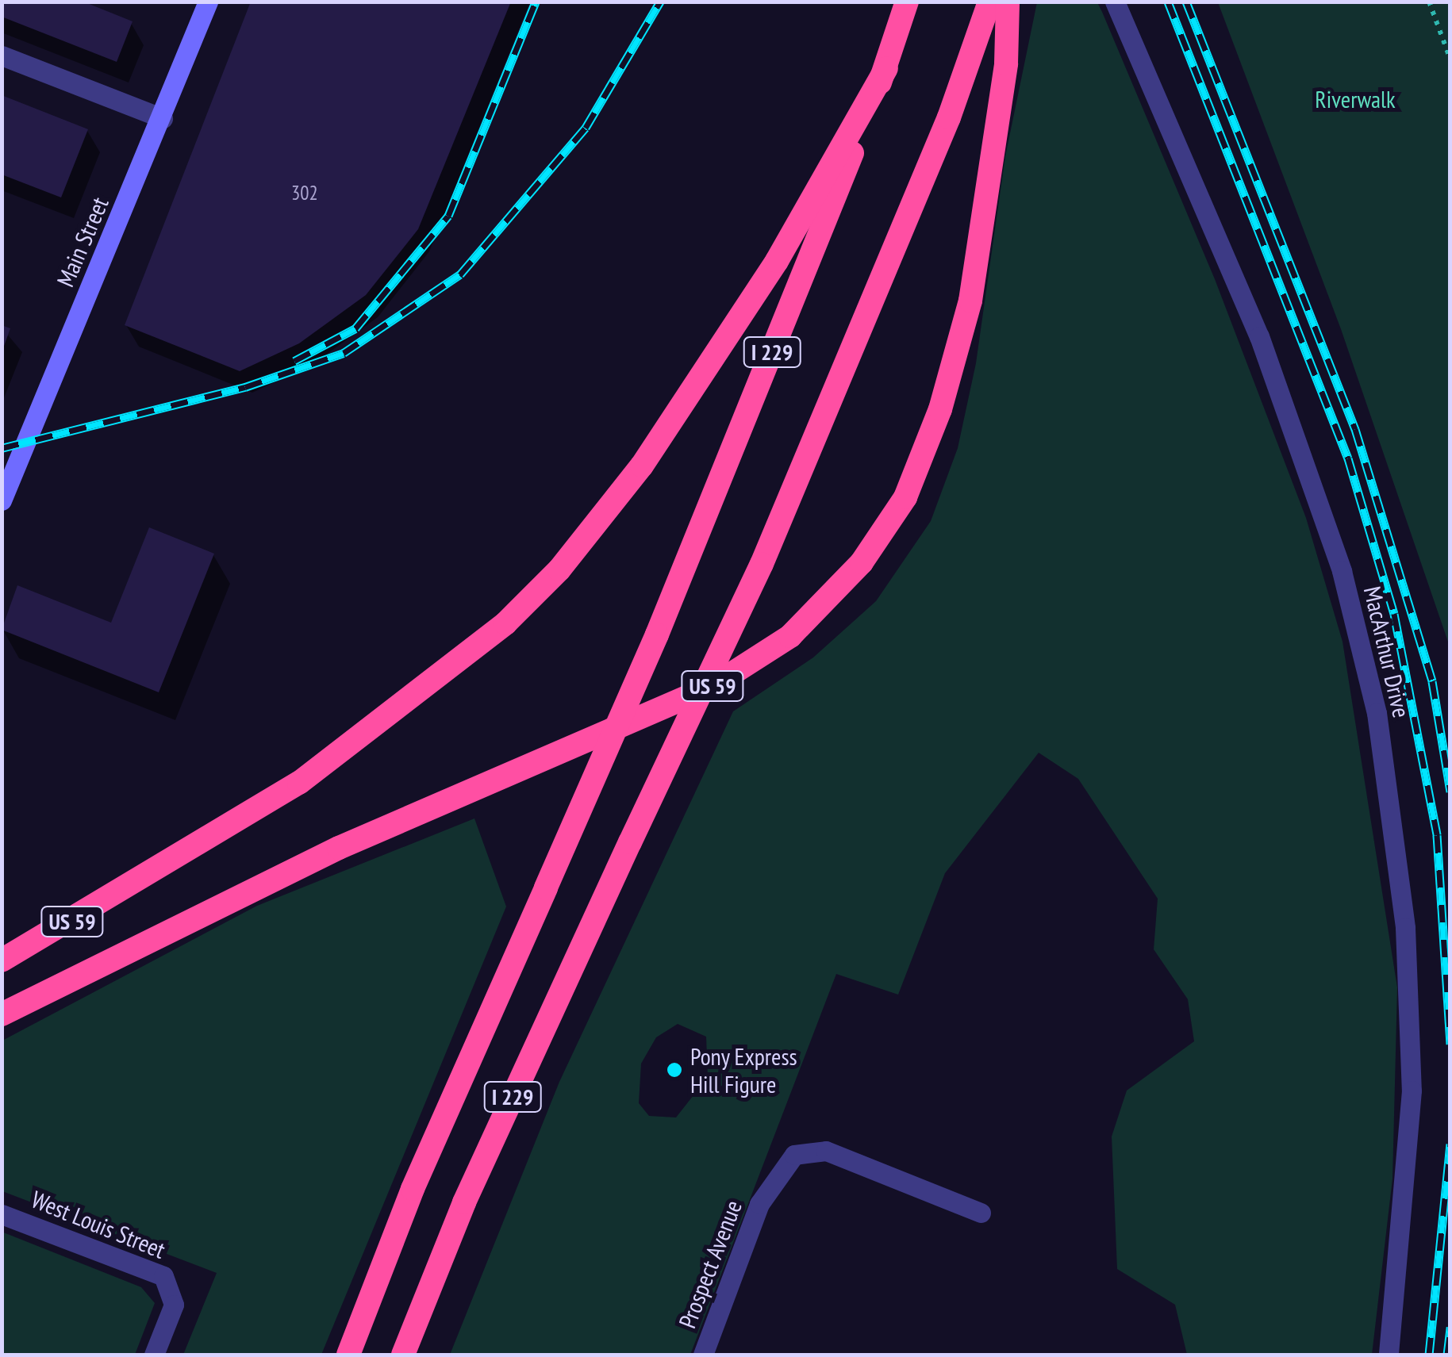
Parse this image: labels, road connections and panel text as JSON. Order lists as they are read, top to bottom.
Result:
{
  "streets": {
    "highway": ["I 229", "US 59"],
    "main road": ["Main Street"],
    "street": ["MacArthur Drive", "West Louis Street", "Prospect Avenue"]
  },
  "crossings": [
    ["I 229", "US 59"]
  ],
  "parks": ["Riverwalk"],
  "places": ["Pony Express Hill Figure"],
  "house_numbers": ["302"]
}
